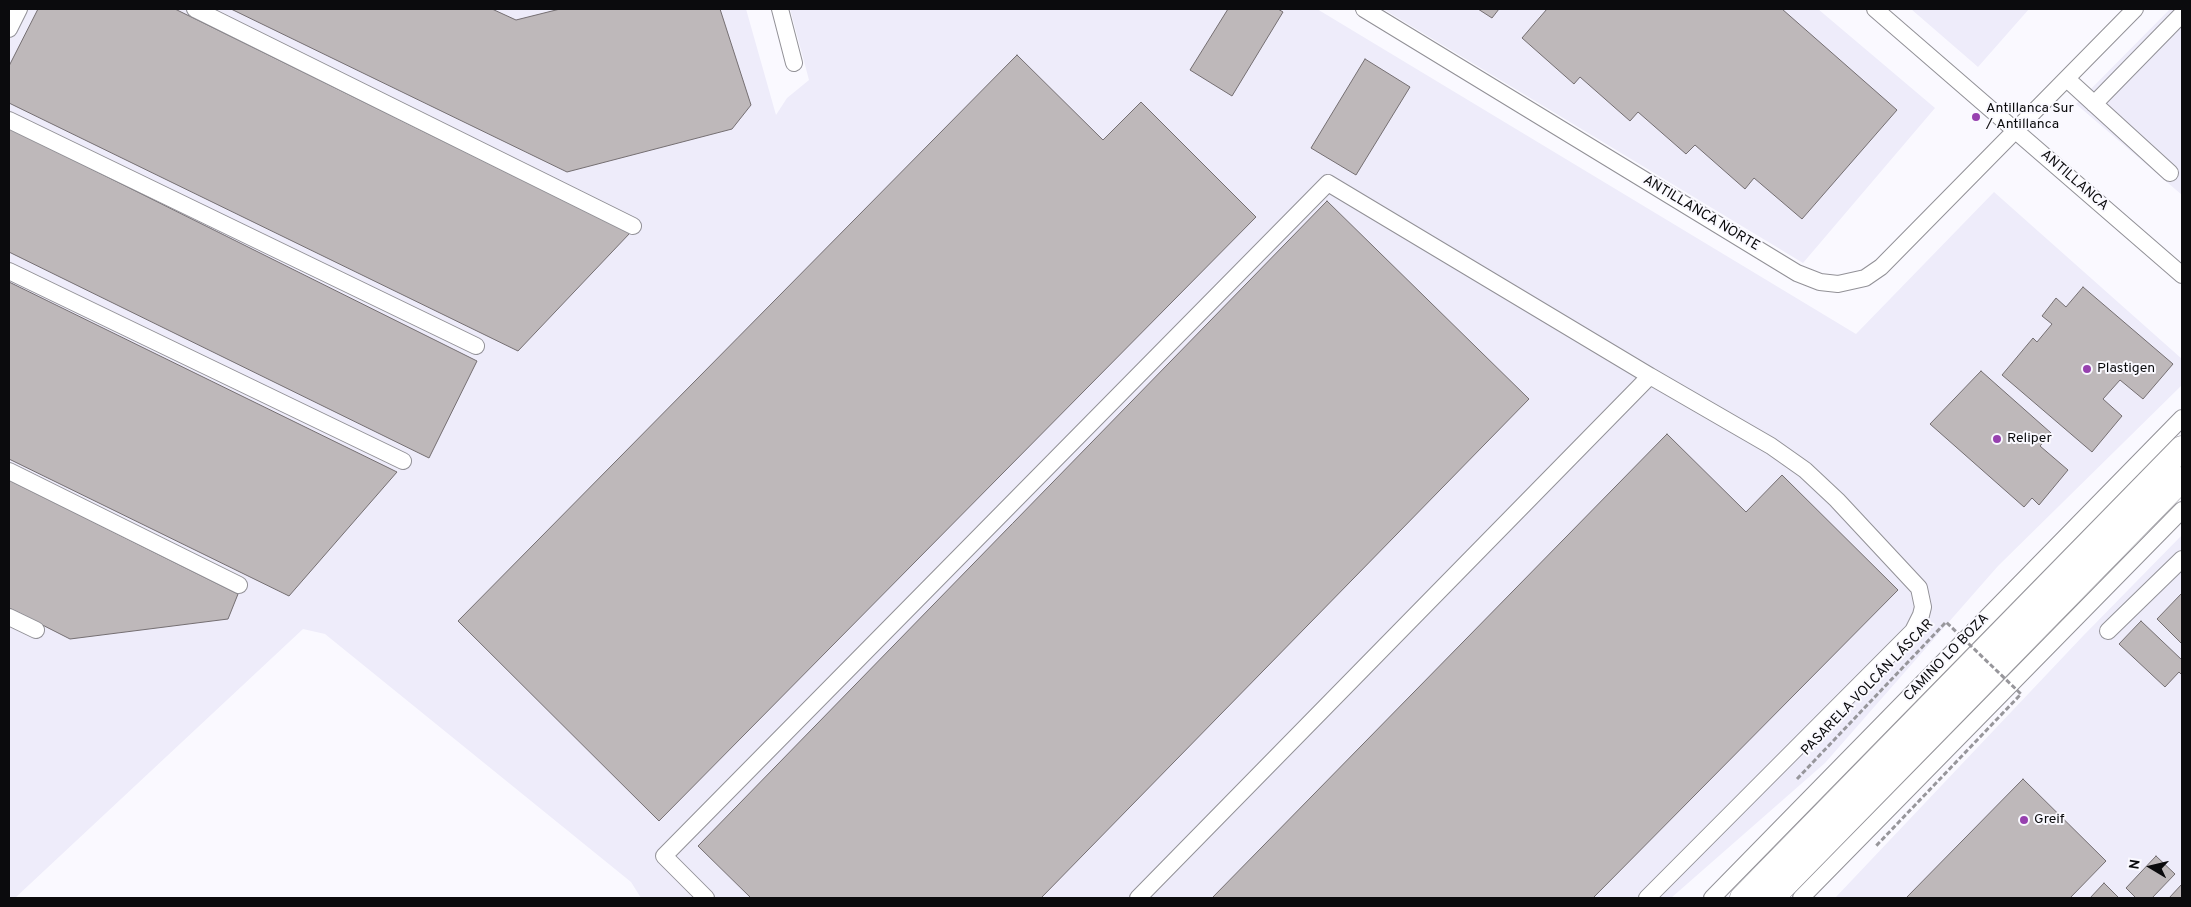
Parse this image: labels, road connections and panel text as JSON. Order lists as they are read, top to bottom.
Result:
{
  "streets": {
    "street": ["ANTILLANCA", "ANTILLANCA NORTE", "CAMINO LO BOZA"],
    "path": ["PASARELA VOLCÁN LÁSCAR"]
  },
  "crossings": [
    ["ANTILLANCA", "ANTILLANCA NORTE"]
  ],
  "places": [
    "Antillanca Sur / Antillanca",
    "Plastigen",
    "Reliper",
    "Greif"
  ],
  "north": "left"
}
